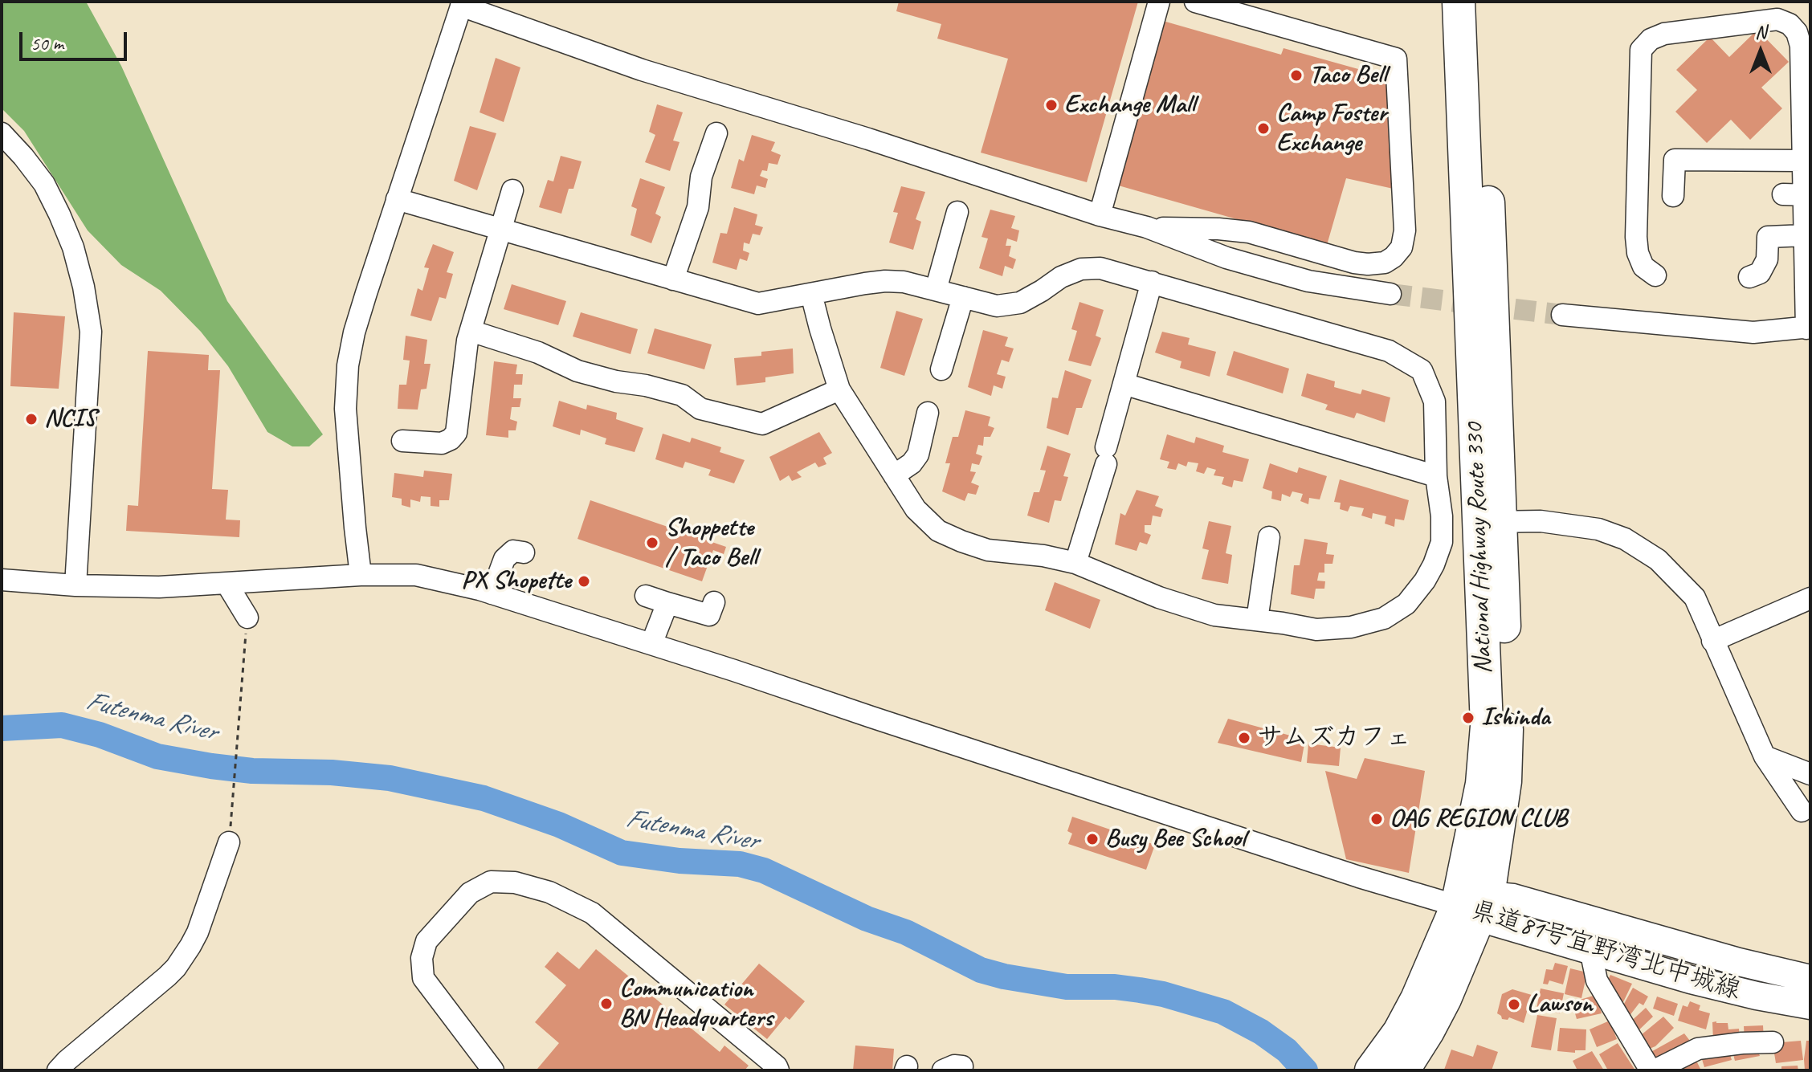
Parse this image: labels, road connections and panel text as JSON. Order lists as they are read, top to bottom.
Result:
{
  "streets": {
    "highway": ["National Highway Route 330"],
    "main road": ["県道81号宜野湾北中城線"]
  },
  "crossings": [
    ["National Highway Route 330", "県道81号宜野湾北中城線"]
  ],
  "water": ["Futenma River"],
  "places": [
    "Taco Bell",
    "Exchange Mall",
    "Camp Foster Exchange",
    "NCIS",
    "Shoppette / Taco Bell",
    "PX Shopette",
    "Ishinda",
    "サムズカフェ",
    "OAG REGION CLUB",
    "Busy Bee School",
    "Communication BN Headquarters",
    "Lawson"
  ],
  "scale_bar": "50 m",
  "north": "top"
}
